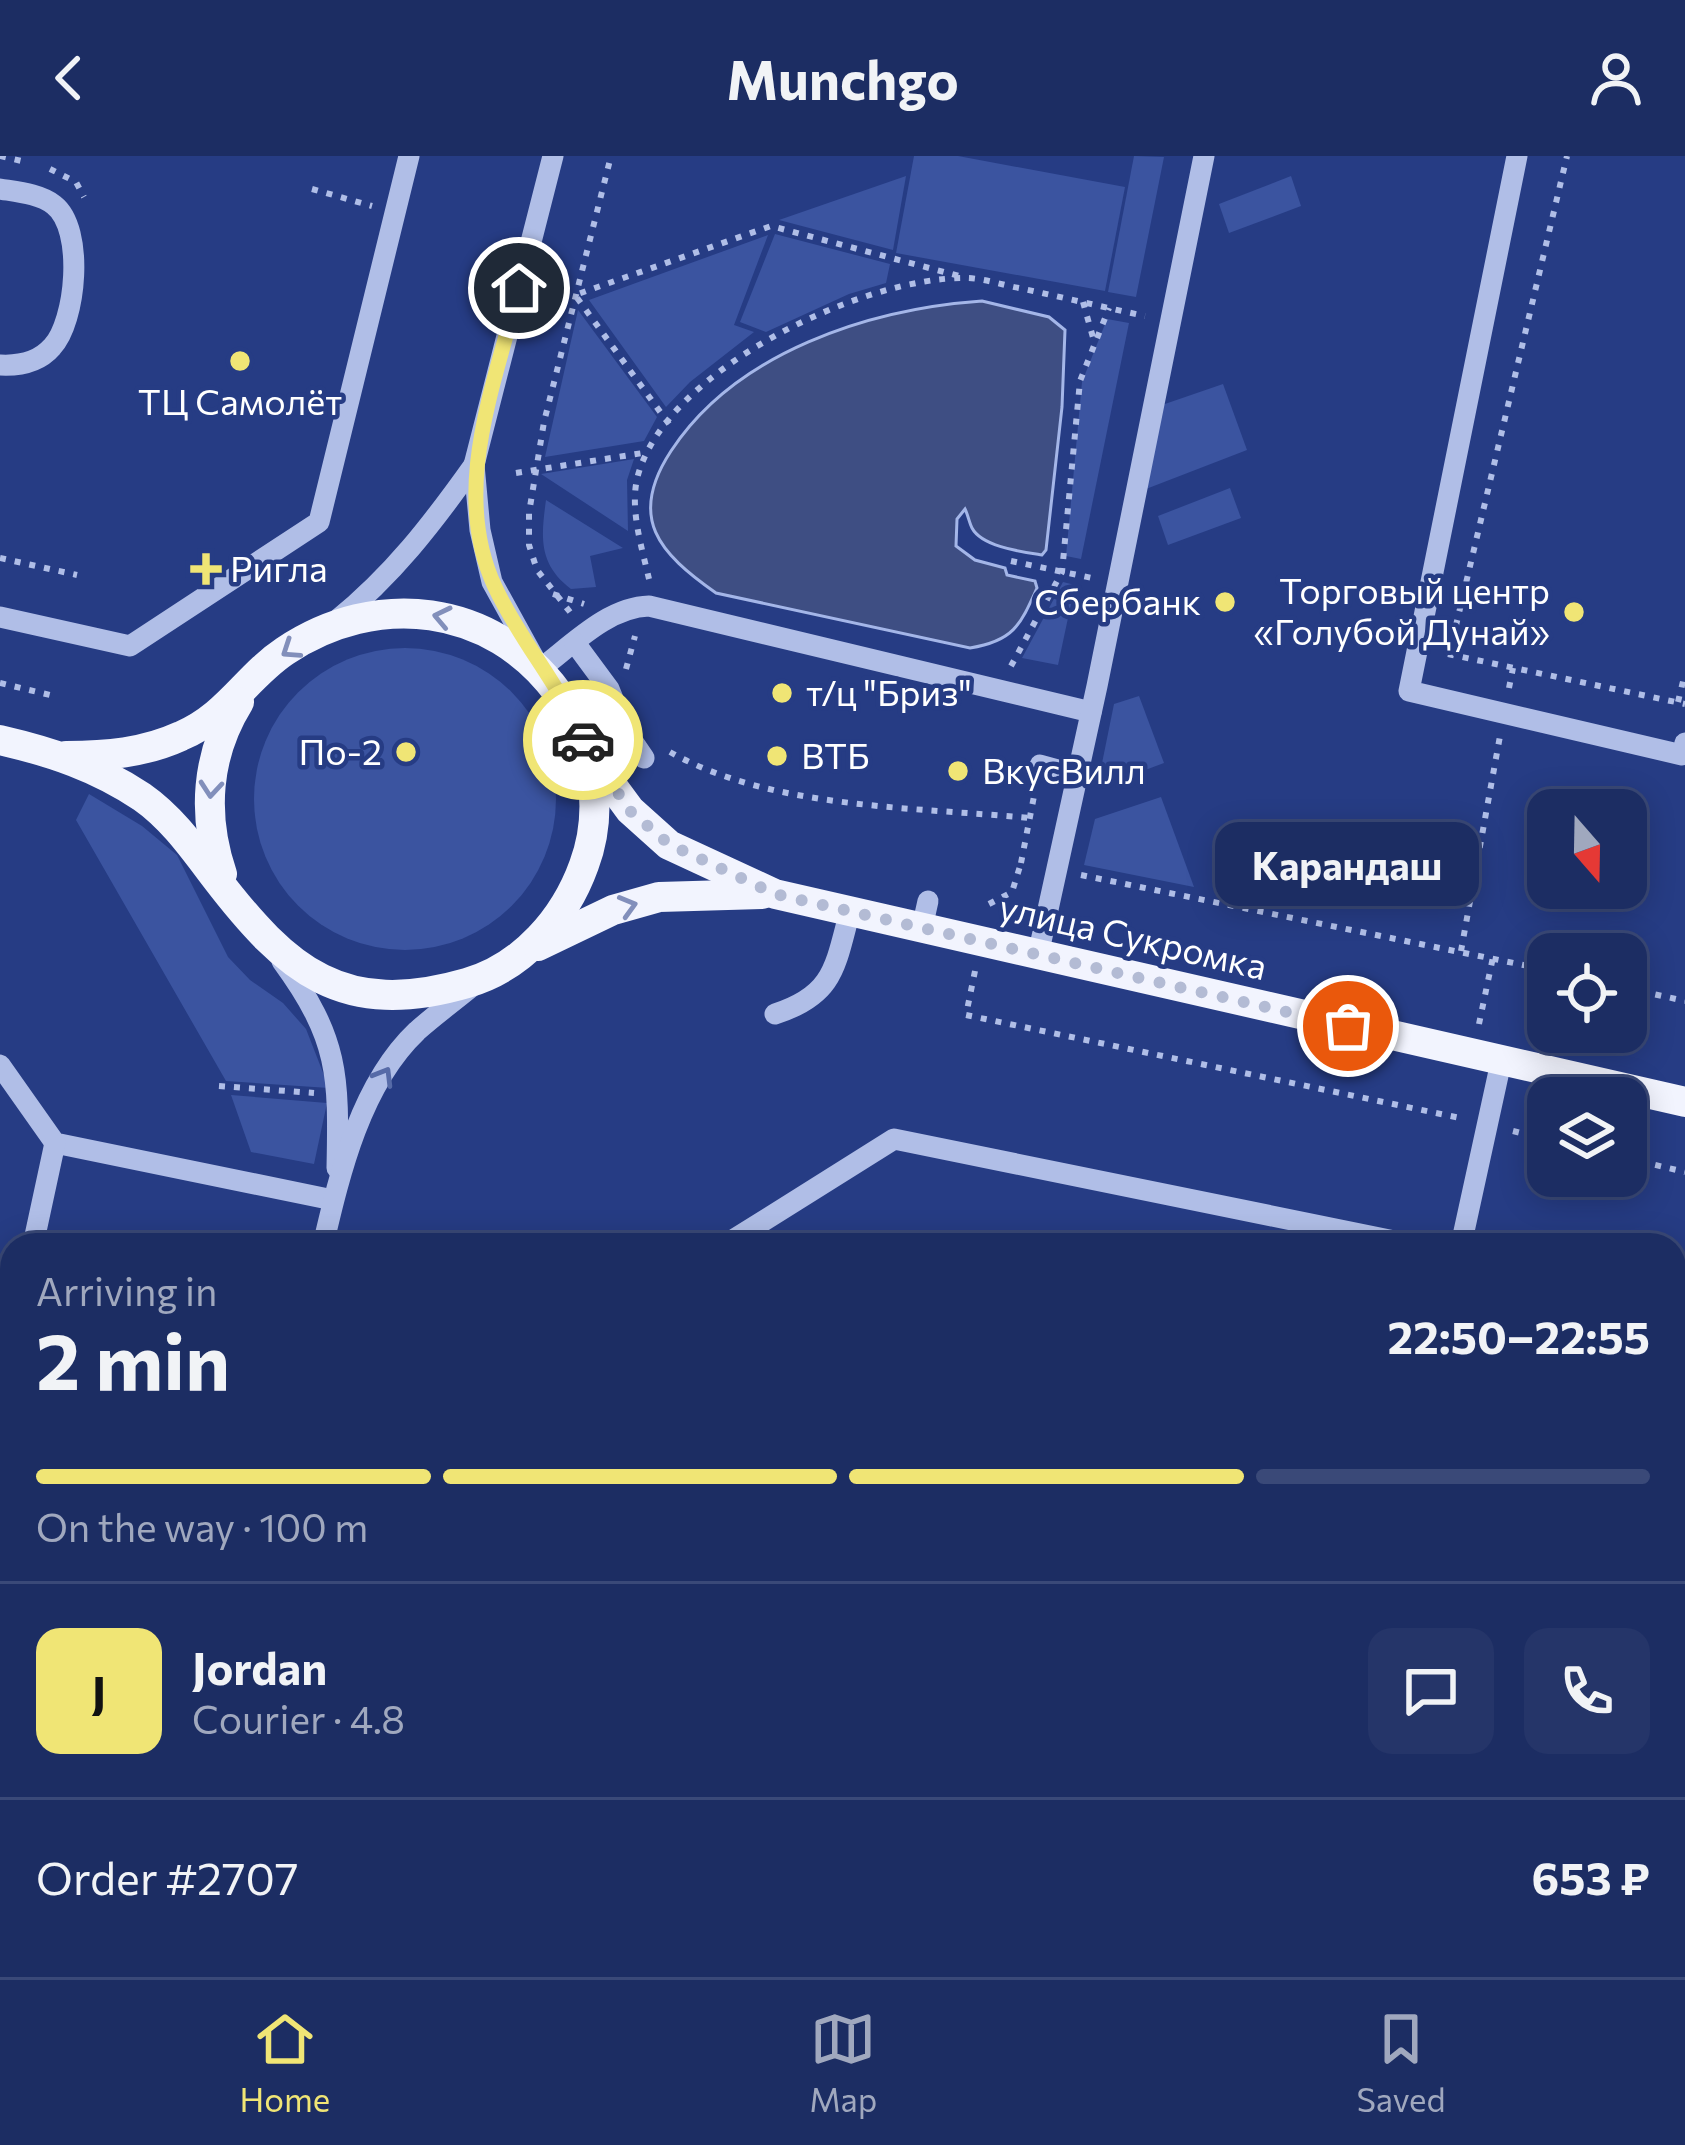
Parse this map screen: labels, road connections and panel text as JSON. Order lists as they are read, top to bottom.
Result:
{
  "streets": {
    "main road": ["улица Сукромка"]
  },
  "places": {
    "other": [
      "ТЦ Самолёт",
      "Сбербанк",
      "Торговый центр «Голубой Дунай»",
      "т/ц \"Бриз\"",
      "По-2",
      "ВТБ",
      "ВкусВилл",
      "Карандаш"
    ],
    "health": ["Ригла"]
  },
  "north": "bottom",
  "page": {
    "header": "Munchgo",
    "bubble": "Карандаш",
    "heading": ["2 min", "Arriving in", "22:50–22:55"],
    "panel": [
      "Jordan",
      "Courier · 4.8",
      "Order #2707",
      "653 ₽"
    ],
    "bar": "On the way · 100 m",
    "round": "J",
    "tabs": ["Home", "Map", "Saved"]
  }
}
